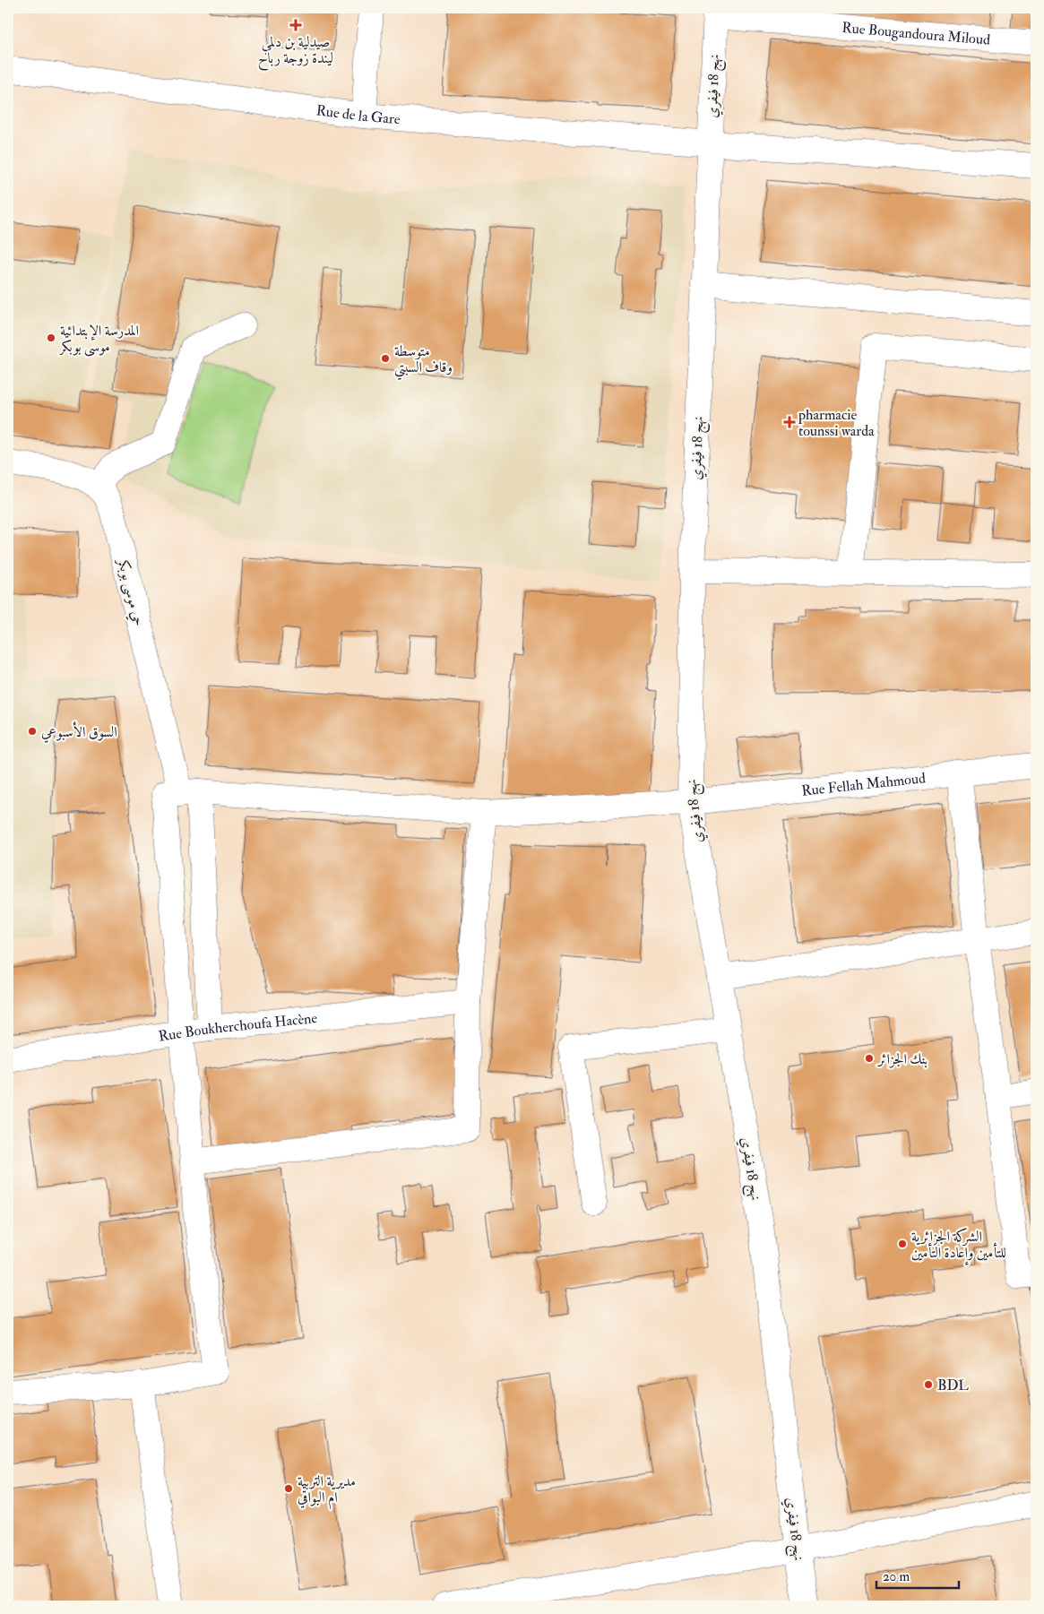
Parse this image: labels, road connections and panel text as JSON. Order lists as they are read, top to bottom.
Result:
{
  "streets": {
    "street": [
      "Rue Bougandoura Miloud",
      "نهج 18 فيفري",
      "Rue de la Gare",
      "حي موسى بوبكر",
      "Rue Fellah Mahmoud",
      "Rue Boukherchoufa Hacène"
    ]
  },
  "crossings": [
    ["Rue Bougandoura Miloud", "نهج 18 فيفري"],
    ["نهج 18 فيفري", "Rue de la Gare"],
    ["نهج 18 فيفري", "Rue Fellah Mahmoud"],
    ["حي موسى بوبكر", "Rue Fellah Mahmoud"]
  ],
  "places": {
    "health": ["صيدلية بن دلمي ليندة زوجة رباح", "pharmacie tounssi warda"],
    "other": [
      "المدرسة الإبتدائية موسى بوبكر",
      "متوسطة وقاف السبتي",
      "السوق الأسبوعي",
      "بنك الجزائر",
      "الشركة الجزائرية للتأمين وإعادة التأمين",
      "BDL",
      "مديرية التربية ام البواقي"
    ]
  },
  "scale_bar": "20 m"
}
